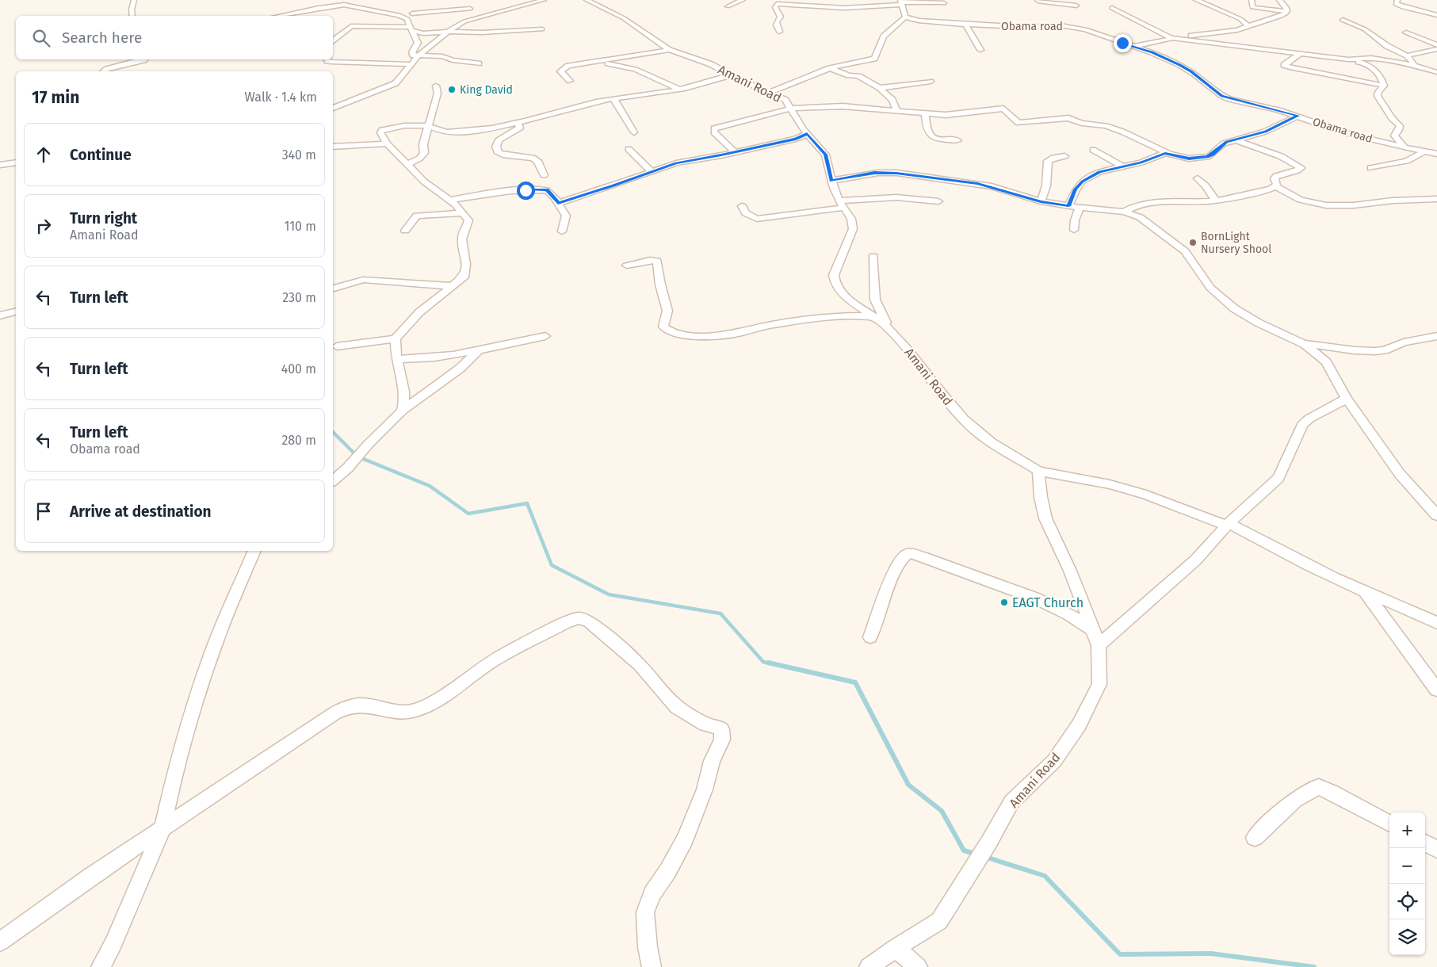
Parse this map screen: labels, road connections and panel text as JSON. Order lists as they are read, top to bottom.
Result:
{
  "streets": {
    "street": ["Obama road", "Amani Road"]
  },
  "places": ["King David", "BornLight Nursery Shool", "EAGT Church"],
  "page": {
    "search": "Search here",
    "heading": ["17 min", "Walk · 1.4 km"],
    "list": [
      ["Continue", "340 m"],
      ["Turn right", "Amani Road", "110 m"],
      ["Turn left", "230 m"],
      ["Turn left", "400 m"],
      ["Turn left", "Obama road", "280 m"],
      "Arrive at destination"
    ],
    "map_buttons": ["+", "−"]
  }
}
